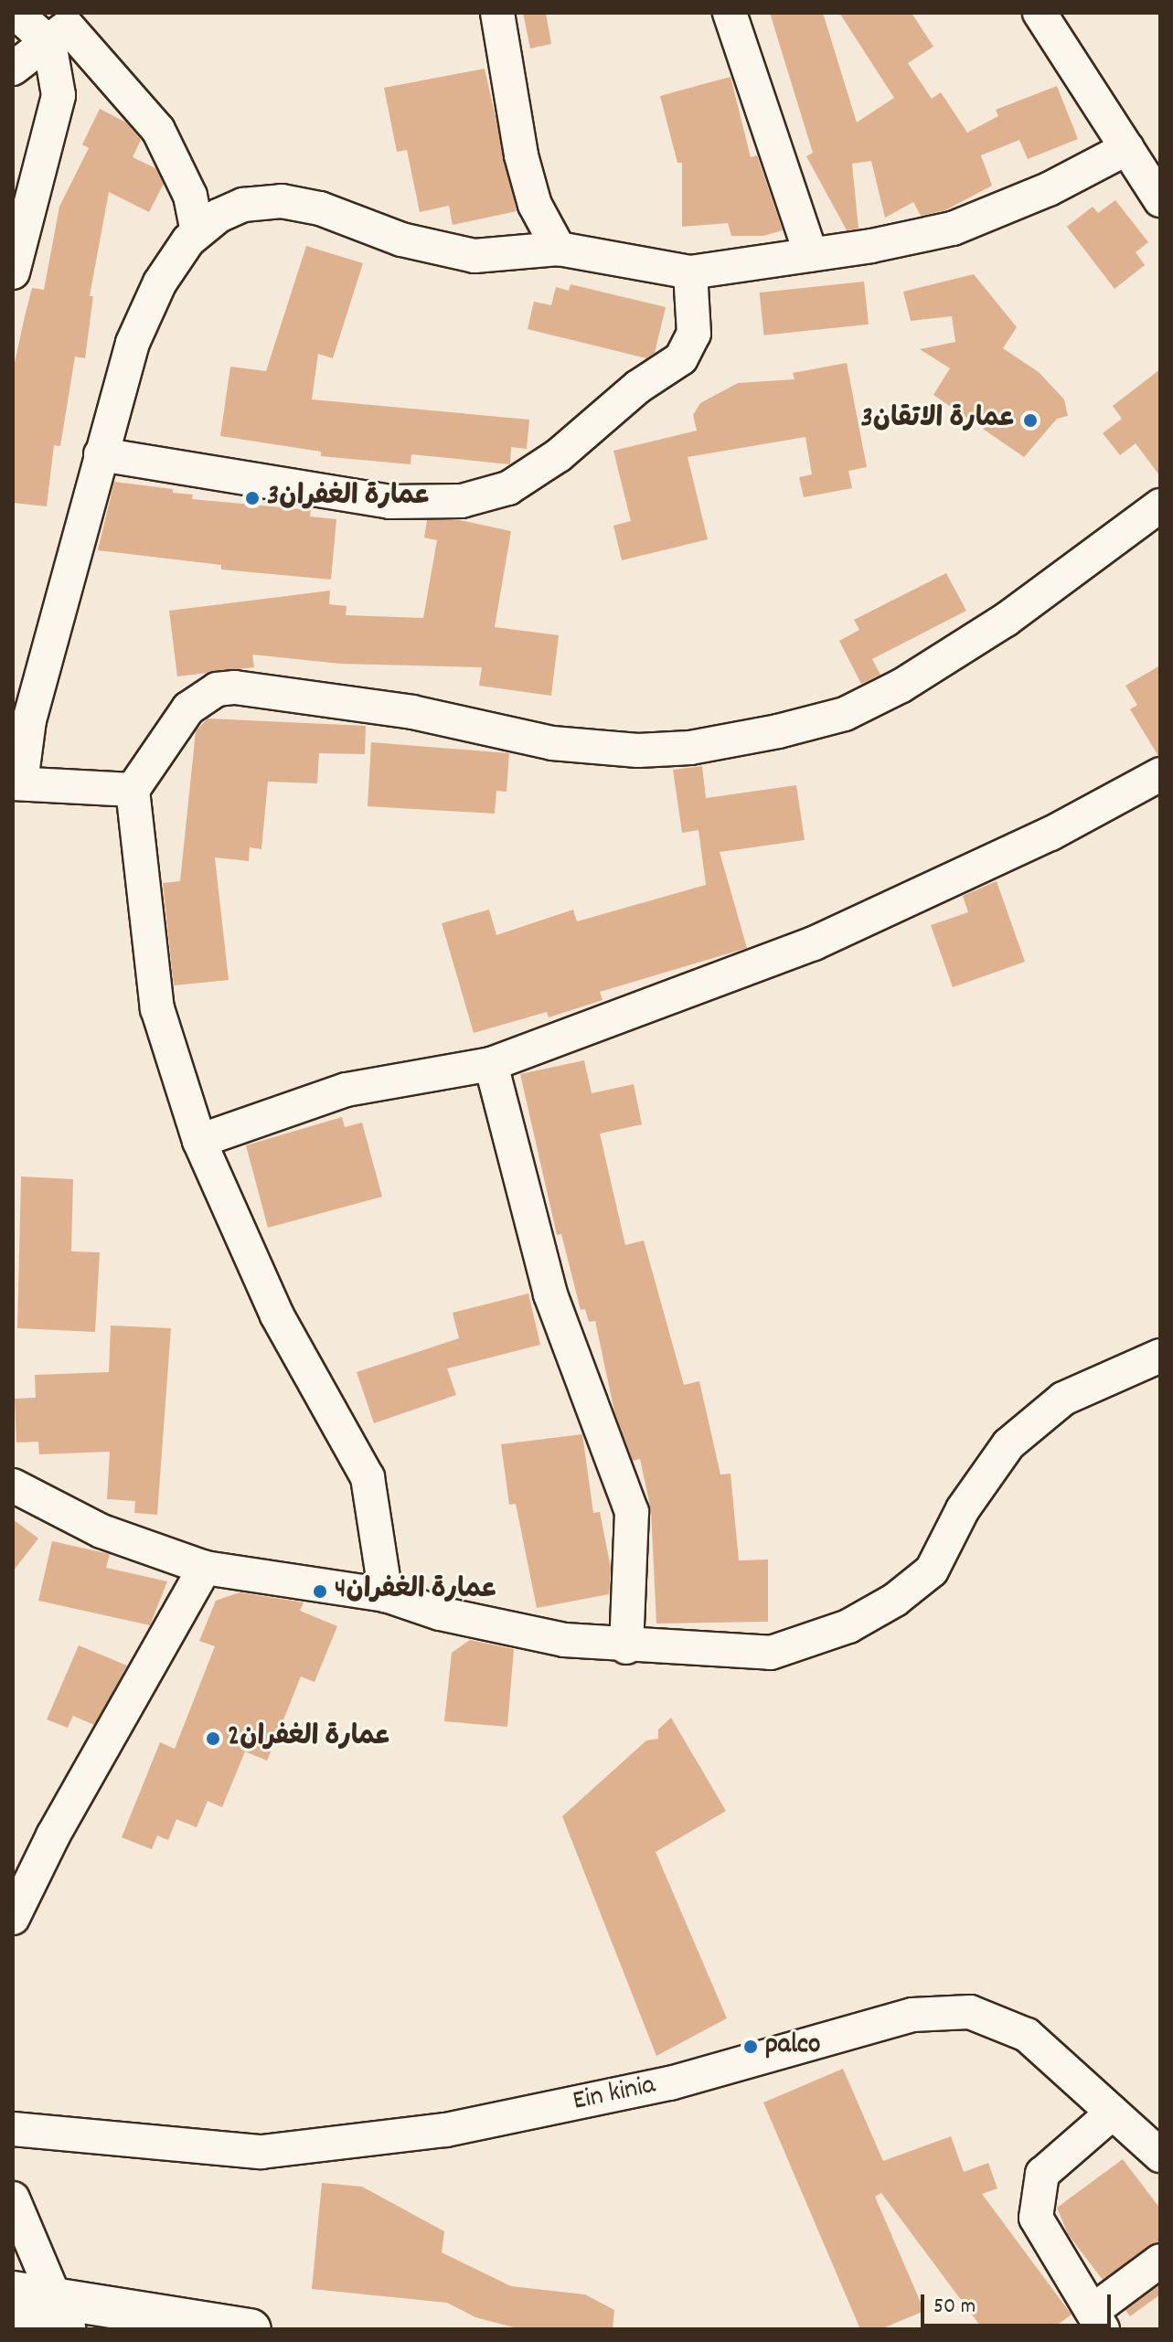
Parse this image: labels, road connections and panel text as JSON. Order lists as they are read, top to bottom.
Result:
{
  "streets": {
    "street": ["Ein kinia"]
  },
  "places": [
    "عمارة الاتقان3",
    "عمارة الغفران3",
    "عمارة الغفران4",
    "عمارة الغفران2",
    "palco"
  ],
  "scale_bar": "50 m"
}
